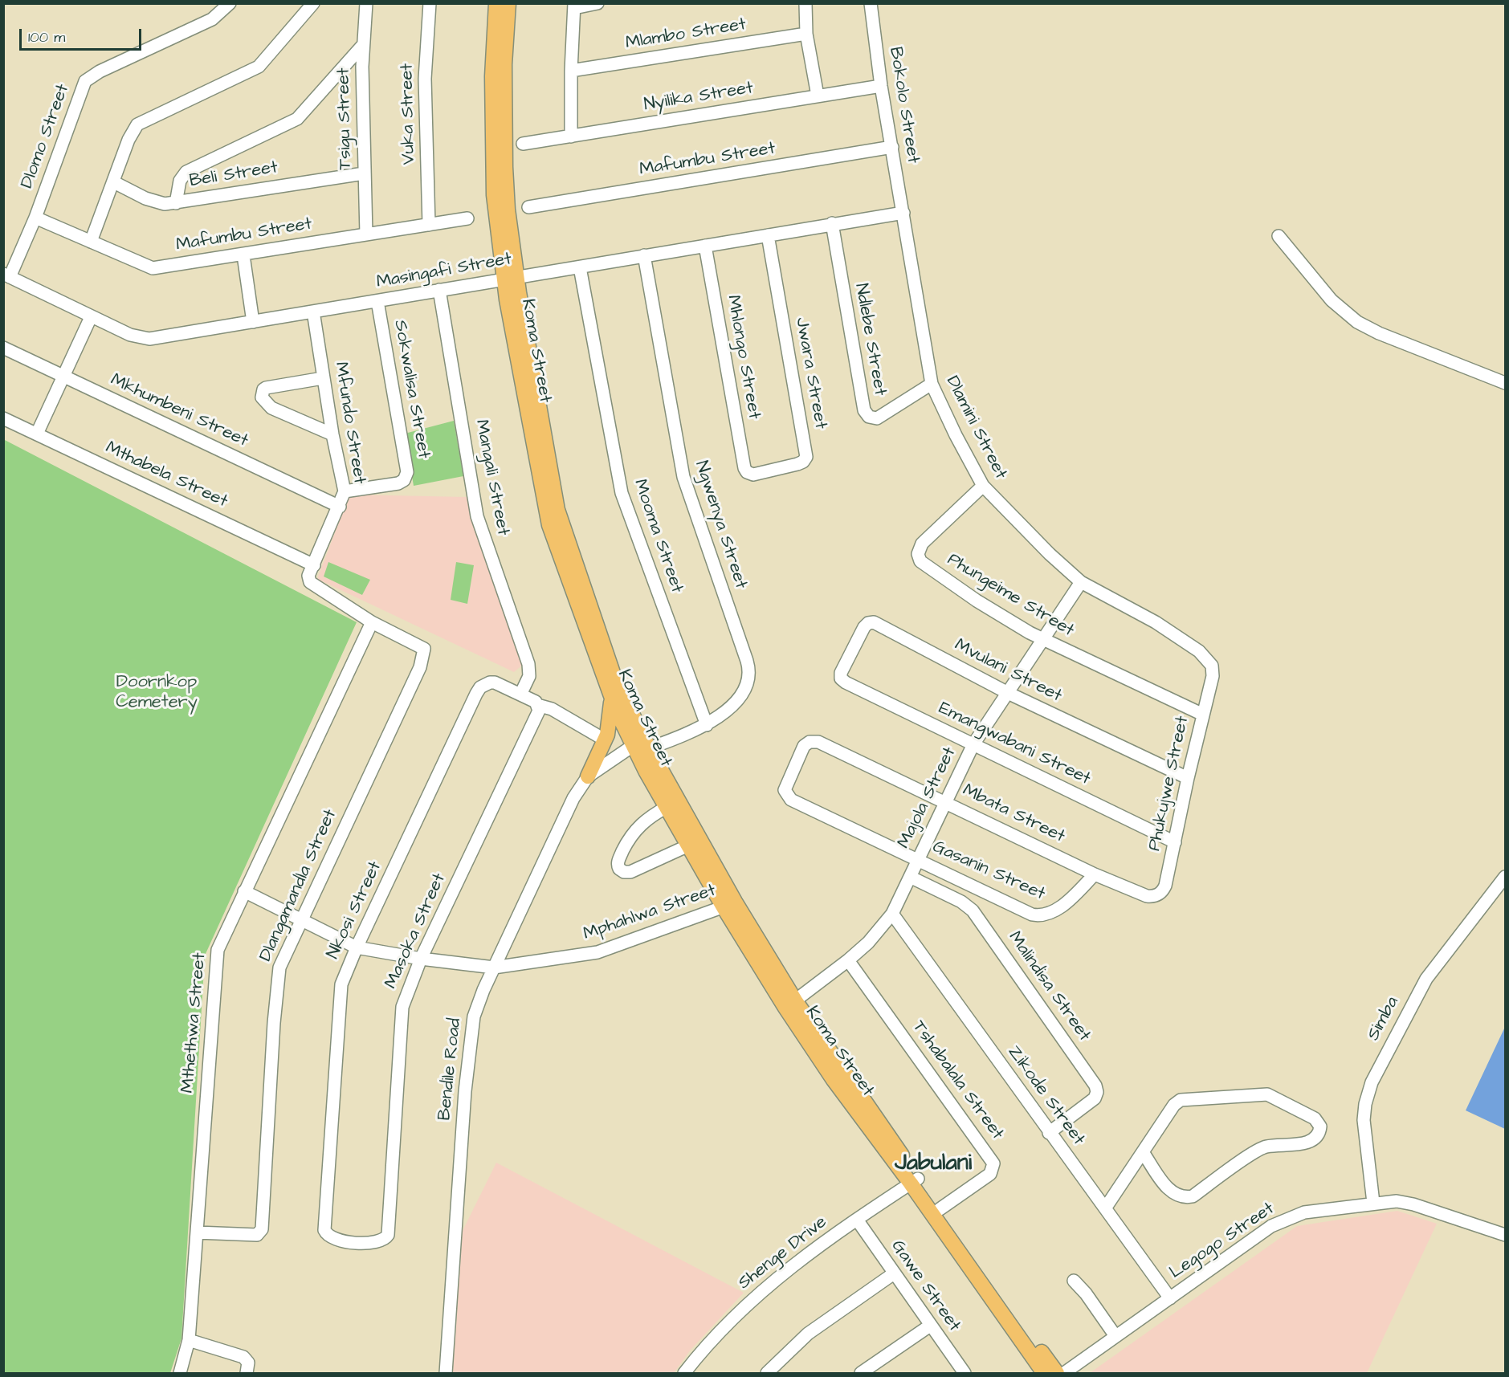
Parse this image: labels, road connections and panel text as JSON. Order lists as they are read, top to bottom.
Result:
{
  "streets": {
    "main road": ["Koma Street"],
    "street": [
      "Mlambo Street",
      "Nyilika Street",
      "Bokolo Street",
      "Vuka Street",
      "Tsigu Street",
      "Dlomo Street",
      "Mafumbu Street",
      "Beli Street",
      "Masingafi Street",
      "Ndlebe Street",
      "Mhlongo Street",
      "Jwara Street",
      "Sokwalisa Street",
      "Mkhumbeni Street",
      "Mfundo Street",
      "Dlamini Street",
      "Mthabela Street",
      "Mangali Street",
      "Ngwenya Street",
      "Mooma Street",
      "Phungeime Street",
      "Mvulani Street",
      "Emangwabani Street",
      "Phukujwe Street",
      "Majola Street",
      "Mbata Street",
      "Gasanin Street",
      "Dlangamandla Street",
      "Nkosi Street",
      "Mphahlwa Street",
      "Masoka Street",
      "Malindisa Street",
      "Simba",
      "Mthethwa Street",
      "Bendile Road",
      "Tshabalala Street",
      "Zikode Street",
      "Legogo Street",
      "Shenge Drive",
      "Gawe Street"
    ]
  },
  "crossings": [
    ["Nyilika Street", "Bokolo Street"],
    ["Bokolo Street", "Mafumbu Street"],
    ["Bokolo Street", "Masingafi Street"],
    ["Bokolo Street", "Dlamini Street"],
    ["Vuka Street", "Mafumbu Street"],
    ["Tsigu Street", "Mafumbu Street"],
    ["Tsigu Street", "Beli Street"],
    ["Dlomo Street", "Mafumbu Street"],
    ["Dlomo Street", "Masingafi Street"],
    ["Masingafi Street", "Ndlebe Street"],
    ["Masingafi Street", "Koma Street"],
    ["Masingafi Street", "Mhlongo Street"],
    ["Masingafi Street", "Jwara Street"],
    ["Masingafi Street", "Sokwalisa Street"],
    ["Masingafi Street", "Mfundo Street"],
    ["Masingafi Street", "Dlamini Street"],
    ["Masingafi Street", "Mangali Street"],
    ["Masingafi Street", "Ngwenya Street"],
    ["Masingafi Street", "Mooma Street"],
    ["Ndlebe Street", "Dlamini Street"],
    ["Koma Street", "Ngwenya Street"],
    ["Koma Street", "Majola Street"],
    ["Koma Street", "Mphahlwa Street"],
    ["Koma Street", "Bendile Road"],
    ["Koma Street", "Tshabalala Street"],
    ["Koma Street", "Shenge Drive"],
    ["Mhlongo Street", "Jwara Street"],
    ["Sokwalisa Street", "Mfundo Street"],
    ["Mkhumbeni Street", "Mfundo Street"],
    ["Mfundo Street", "Mthabela Street"],
    ["Dlamini Street", "Phungeime Street"],
    ["Dlamini Street", "Phukujwe Street"],
    ["Dlamini Street", "Majola Street"],
    ["Mangali Street", "Nkosi Street"],
    ["Ngwenya Street", "Mooma Street"],
    ["Ngwenya Street", "Bendile Road"],
    ["Phungeime Street", "Phukujwe Street"],
    ["Phungeime Street", "Majola Street"],
    ["Mvulani Street", "Emangwabani Street"],
    ["Mvulani Street", "Phukujwe Street"],
    ["Mvulani Street", "Majola Street"],
    ["Emangwabani Street", "Phukujwe Street"],
    ["Emangwabani Street", "Majola Street"],
    ["Phukujwe Street", "Mbata Street"],
    ["Majola Street", "Mbata Street"],
    ["Majola Street", "Gasanin Street"],
    ["Majola Street", "Malindisa Street"],
    ["Majola Street", "Tshabalala Street"],
    ["Majola Street", "Zikode Street"],
    ["Mbata Street", "Gasanin Street"],
    ["Dlangamandla Street", "Mphahlwa Street"],
    ["Dlangamandla Street", "Mthethwa Street"],
    ["Nkosi Street", "Mphahlwa Street"],
    ["Nkosi Street", "Masoka Street"],
    ["Mphahlwa Street", "Masoka Street"],
    ["Mphahlwa Street", "Mthethwa Street"],
    ["Mphahlwa Street", "Bendile Road"],
    ["Malindisa Street", "Zikode Street"],
    ["Simba", "Legogo Street"],
    ["Zikode Street", "Legogo Street"],
    ["Shenge Drive", "Gawe Street"]
  ],
  "districts": ["Jabulani"],
  "parks": ["Doornkop Cemetery"],
  "scale_bar": "100 m"
}
